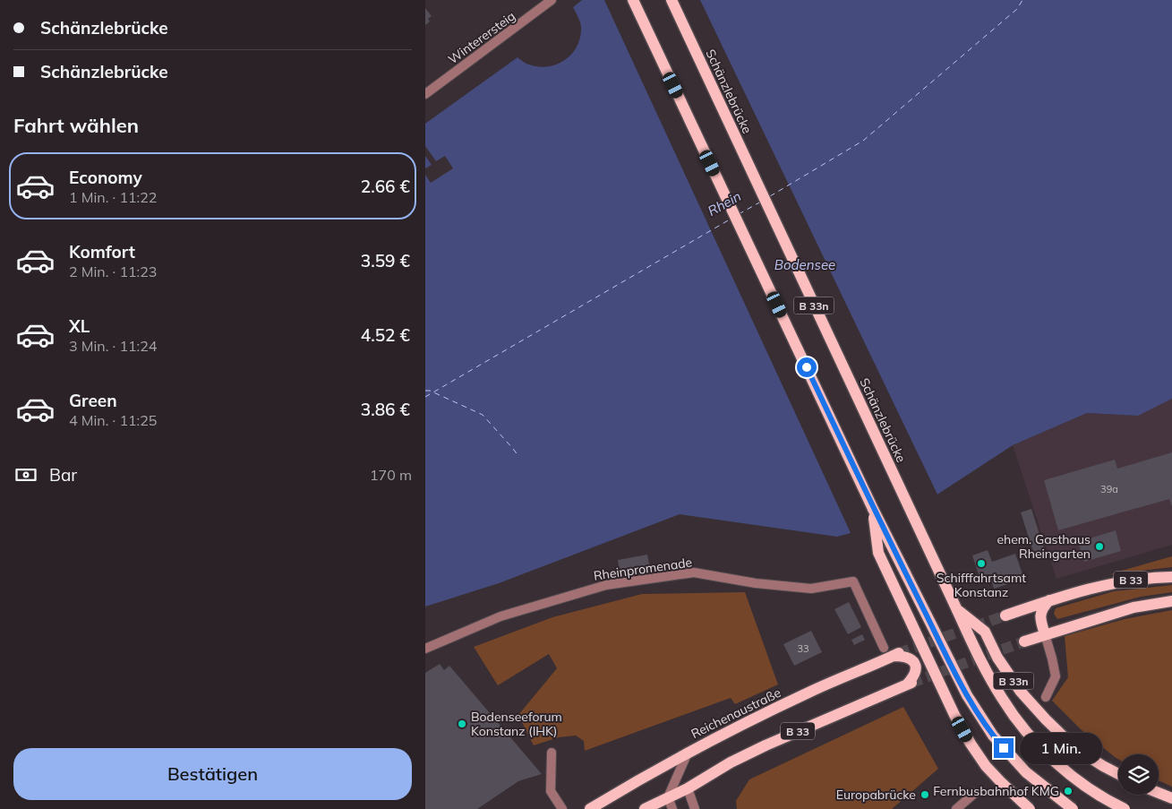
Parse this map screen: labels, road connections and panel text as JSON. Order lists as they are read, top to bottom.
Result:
{
  "streets": {
    "main road": [
      "Schänzlebrücke",
      "B 33n",
      "B 33",
      "Reichenaustraße"
    ],
    "street": ["Winterersteig", "Rheinpromenade"]
  },
  "crossings": [
    ["Schänzlebrücke", "B 33n"],
    ["B 33", "Reichenaustraße"]
  ],
  "water": ["Rhein", "Bodensee"],
  "places": [
    "ehem. Gasthaus Rheingarten",
    "Schifffahrtsamt Konstanz",
    "Bodenseeforum Konstanz (IHK)",
    "Fernbusbahnhof KMG",
    "Europabrücke"
  ],
  "house_numbers": ["39a", "33"],
  "page": {
    "banner": ["Schänzlebrücke", "Schänzlebrücke"],
    "heading": "Fahrt wählen",
    "list": [
      {
        "name": "Economy",
        "note": "1 Min. · 11:22",
        "value": "2.66 €"
      },
      {
        "name": "Komfort",
        "note": "2 Min. · 11:23",
        "value": "3.59 €"
      },
      {
        "name": "XL",
        "note": "3 Min. · 11:24",
        "value": "4.52 €"
      },
      {
        "name": "Green",
        "note": "4 Min. · 11:25",
        "value": "3.86 €"
      }
    ],
    "pay": ["Bar", "170 m"],
    "bubble": "1 Min.",
    "buttons": "Bestätigen"
  }
}
